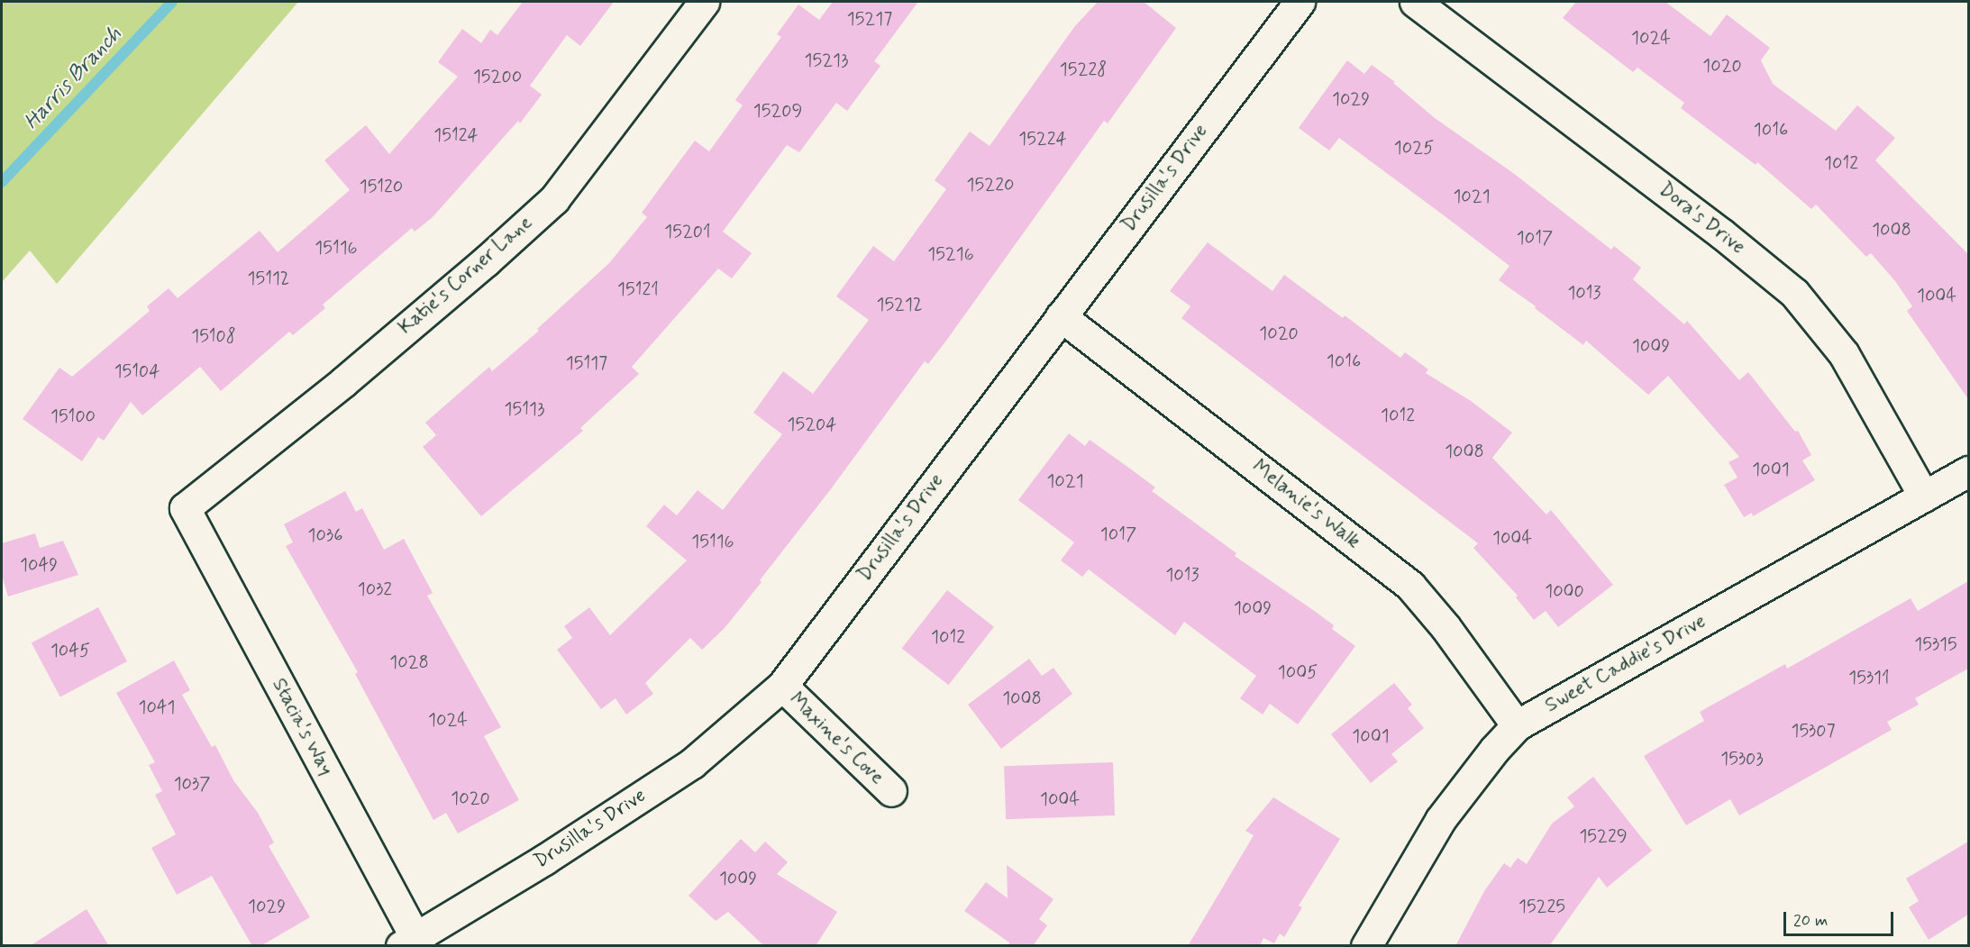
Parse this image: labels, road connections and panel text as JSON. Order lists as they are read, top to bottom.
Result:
{
  "streets": {
    "street": [
      "Drusilla's Drive",
      "Dora's Drive",
      "Katie's Corner Lane",
      "Melanie's Walk",
      "Sweet Caddie's Drive",
      "Stacia's Way",
      "Maxine's Cove"
    ]
  },
  "crossings": [
    ["Drusilla's Drive", "Melanie's Walk"],
    ["Drusilla's Drive", "Stacia's Way"],
    ["Drusilla's Drive", "Maxine's Cove"],
    ["Dora's Drive", "Sweet Caddie's Drive"],
    ["Katie's Corner Lane", "Stacia's Way"],
    ["Melanie's Walk", "Sweet Caddie's Drive"]
  ],
  "water": ["Harris Branch"],
  "house_numbers": [
    "15217",
    "1024",
    "15213",
    "1020",
    "15228",
    "15200",
    "1029",
    "15209",
    "1016",
    "15124",
    "15224",
    "1025",
    "1012",
    "15220",
    "15120",
    "1021",
    "1008",
    "15201",
    "1017",
    "15116",
    "15216",
    "15112",
    "15121",
    "1013",
    "1004",
    "15212",
    "1020",
    "15108",
    "1009",
    "1016",
    "15117",
    "15104",
    "15113",
    "1012",
    "15100",
    "15204",
    "1008",
    "1001",
    "1021",
    "1017",
    "1036",
    "1004",
    "15116",
    "1049",
    "1013",
    "1032",
    "1000",
    "1009",
    "1012",
    "15315",
    "1045",
    "1028",
    "1005",
    "15311",
    "1008",
    "1041",
    "1024",
    "15307",
    "1001",
    "15303",
    "1037",
    "1020",
    "1004",
    "15229",
    "1009",
    "1029",
    "15225"
  ],
  "scale_bar": "20 m"
}
